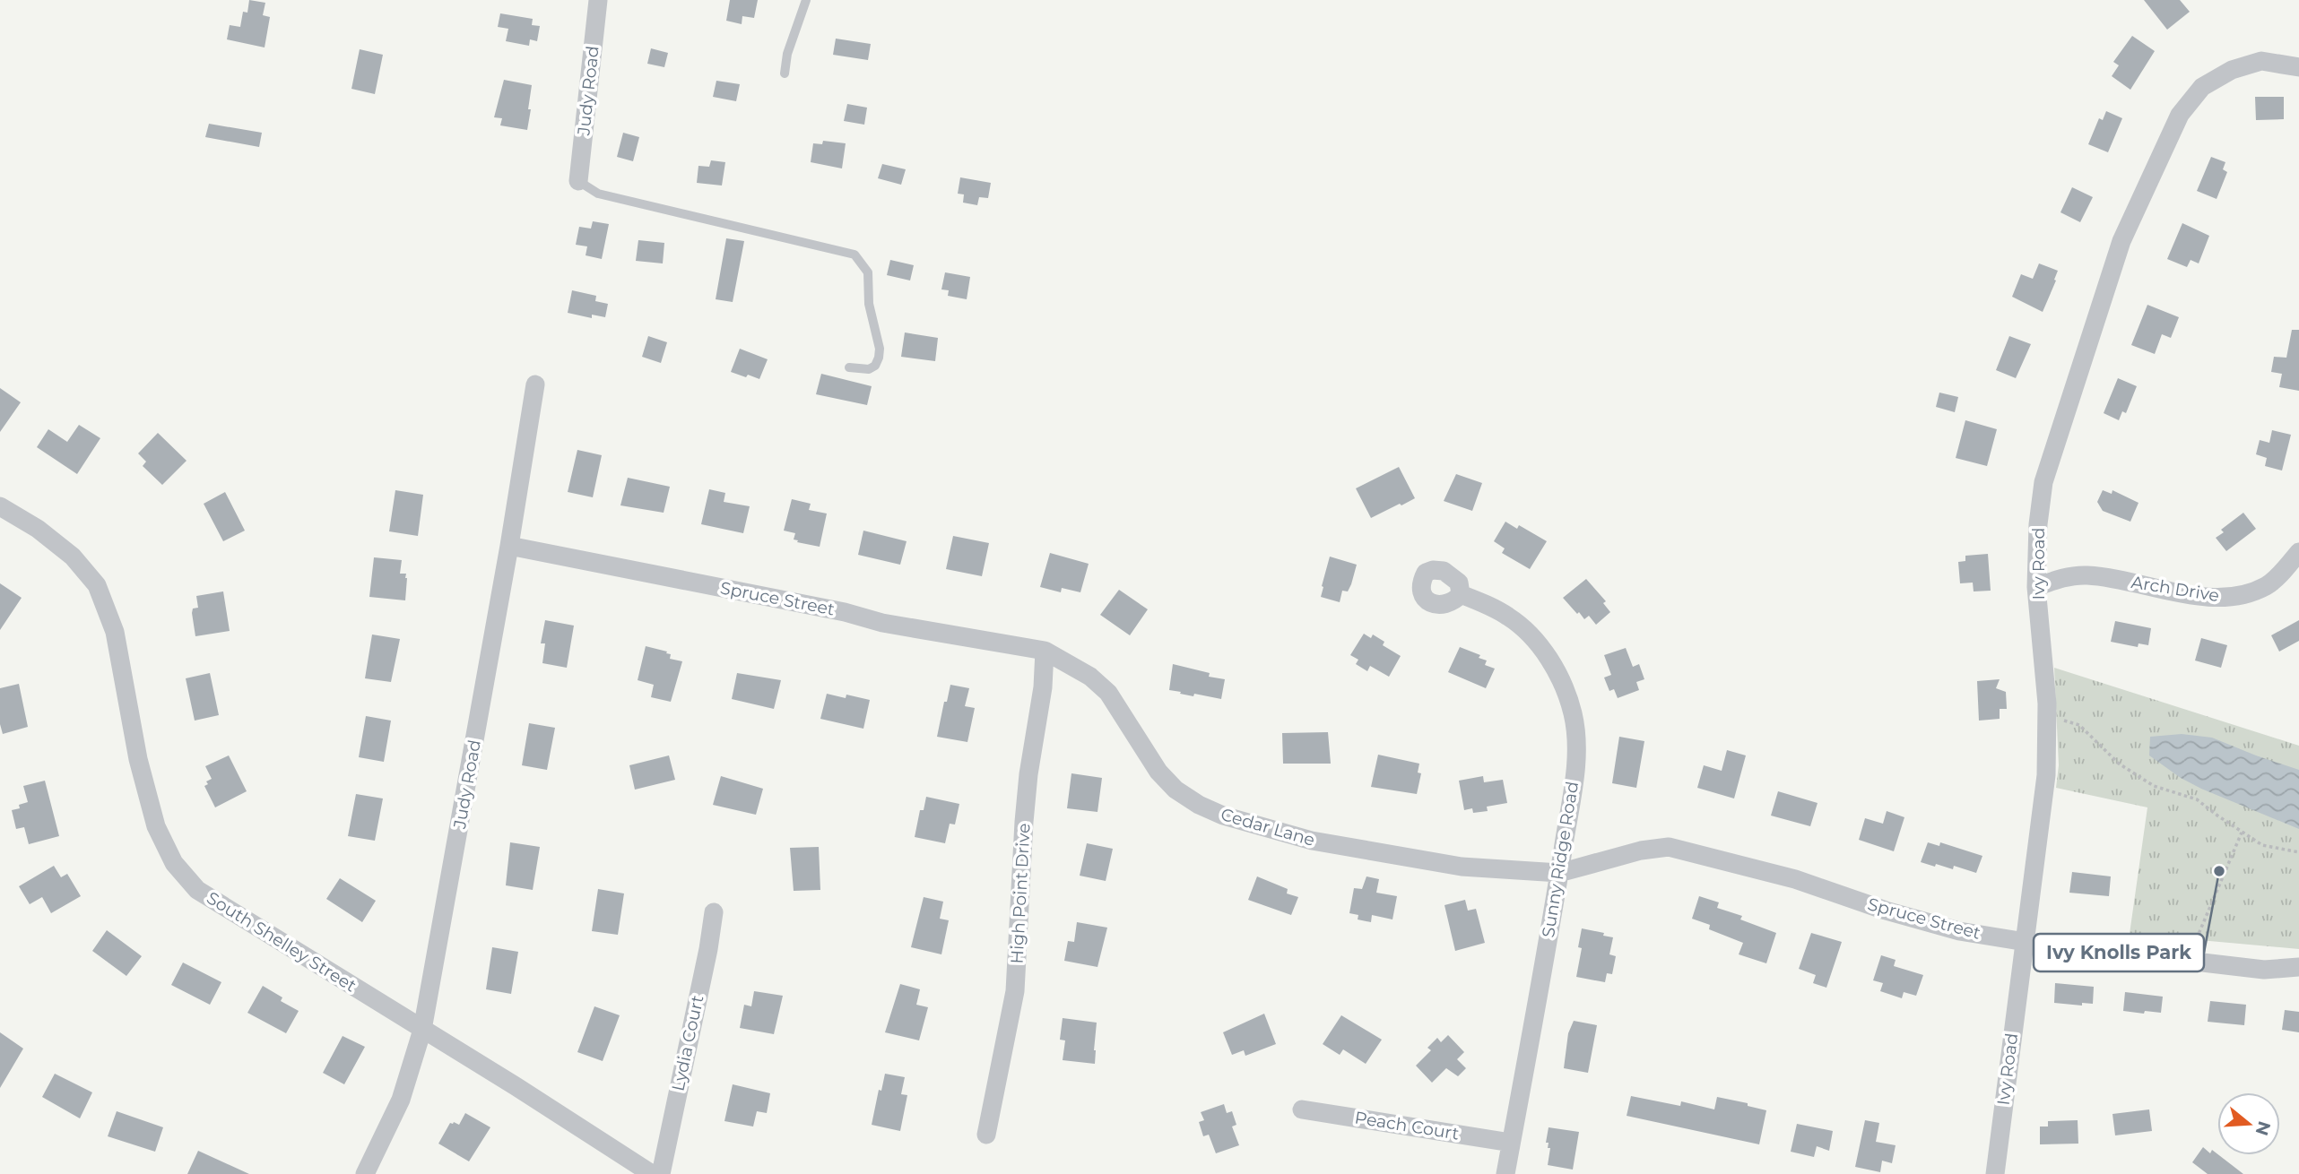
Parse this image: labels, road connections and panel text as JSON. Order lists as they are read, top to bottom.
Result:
{
  "streets": {
    "street": [
      "Judy Road",
      "Ivy Road",
      "Arch Drive",
      "Spruce Street",
      "Cedar Lane",
      "Sunny Ridge Road",
      "High Point Drive",
      "South Shelley Street",
      "Lydia Court",
      "Peach Court"
    ]
  },
  "crossings": [
    ["Judy Road", "Spruce Street"],
    ["Judy Road", "South Shelley Street"],
    ["Ivy Road", "Arch Drive"],
    ["Ivy Road", "Spruce Street"],
    ["Spruce Street", "Cedar Lane"],
    ["Spruce Street", "Sunny Ridge Road"],
    ["Spruce Street", "High Point Drive"],
    ["Cedar Lane", "Sunny Ridge Road"],
    ["Cedar Lane", "High Point Drive"],
    ["Sunny Ridge Road", "Peach Court"]
  ],
  "places": ["Ivy Knolls Park"],
  "north": "right"
}
